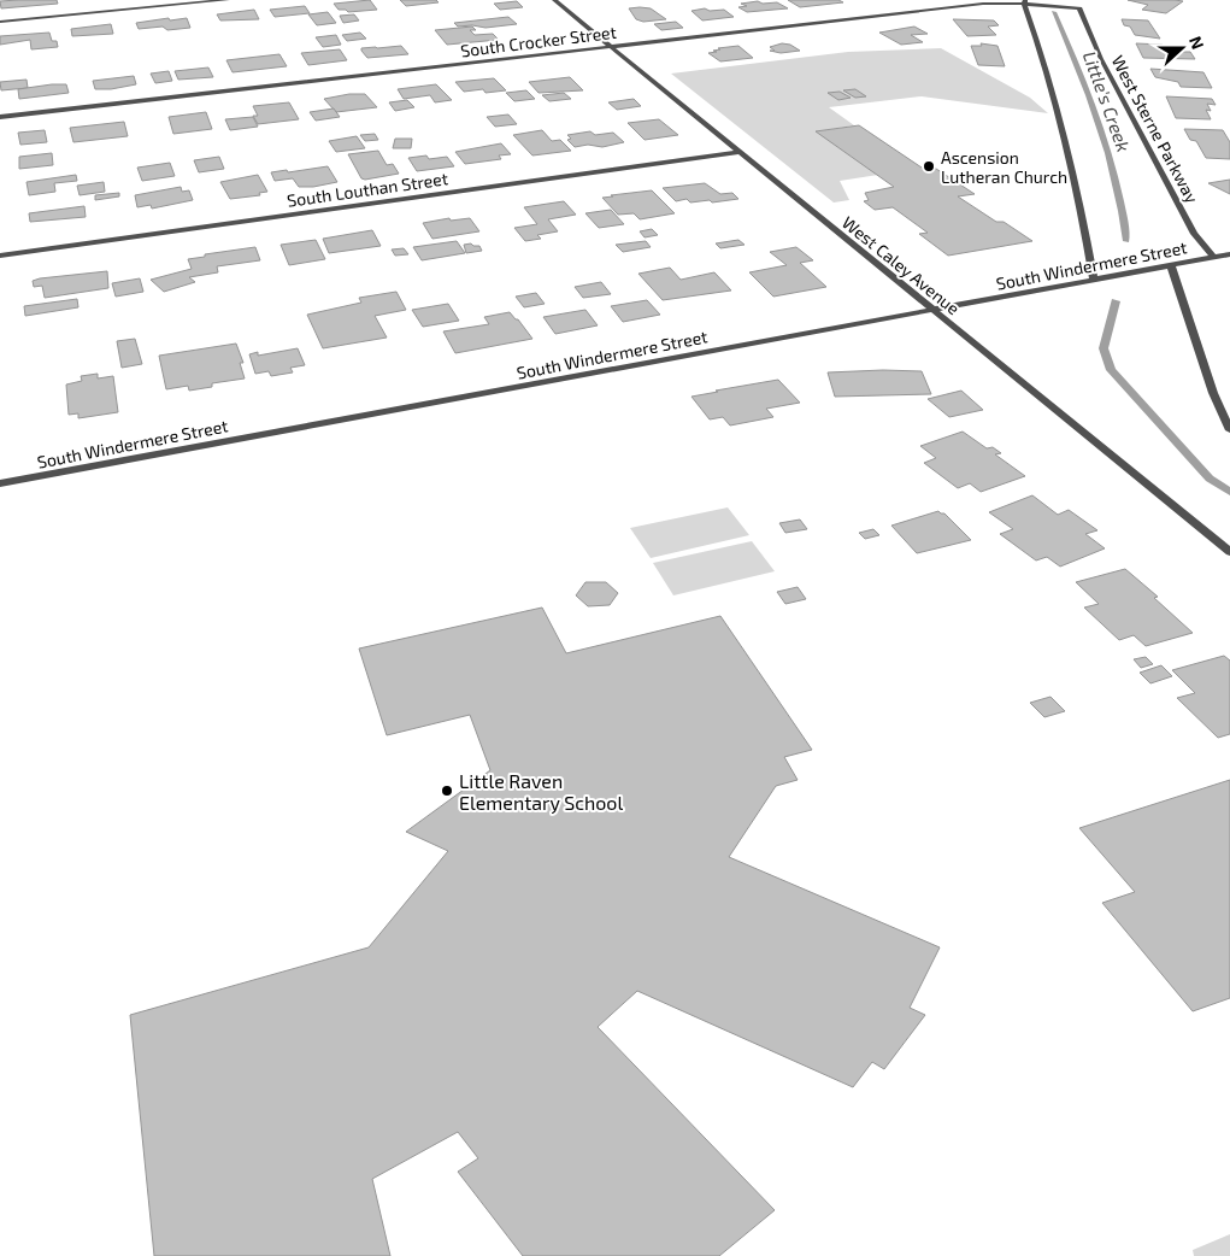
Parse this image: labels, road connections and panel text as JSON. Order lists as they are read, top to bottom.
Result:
{
  "streets": {
    "street": [
      "South Crocker Street",
      "West Sterne Parkway",
      "South Louthan Street",
      "West Caley Avenue",
      "South Windermere Street"
    ]
  },
  "crossings": [
    ["South Crocker Street", "West Sterne Parkway"],
    ["South Crocker Street", "West Caley Avenue"],
    ["West Sterne Parkway", "South Windermere Street"],
    ["South Louthan Street", "West Caley Avenue"],
    ["West Caley Avenue", "South Windermere Street"]
  ],
  "water": ["Little's Creek"],
  "places": ["Ascension Lutheran Church", "Little Raven Elementary School"],
  "north": "right"
}
